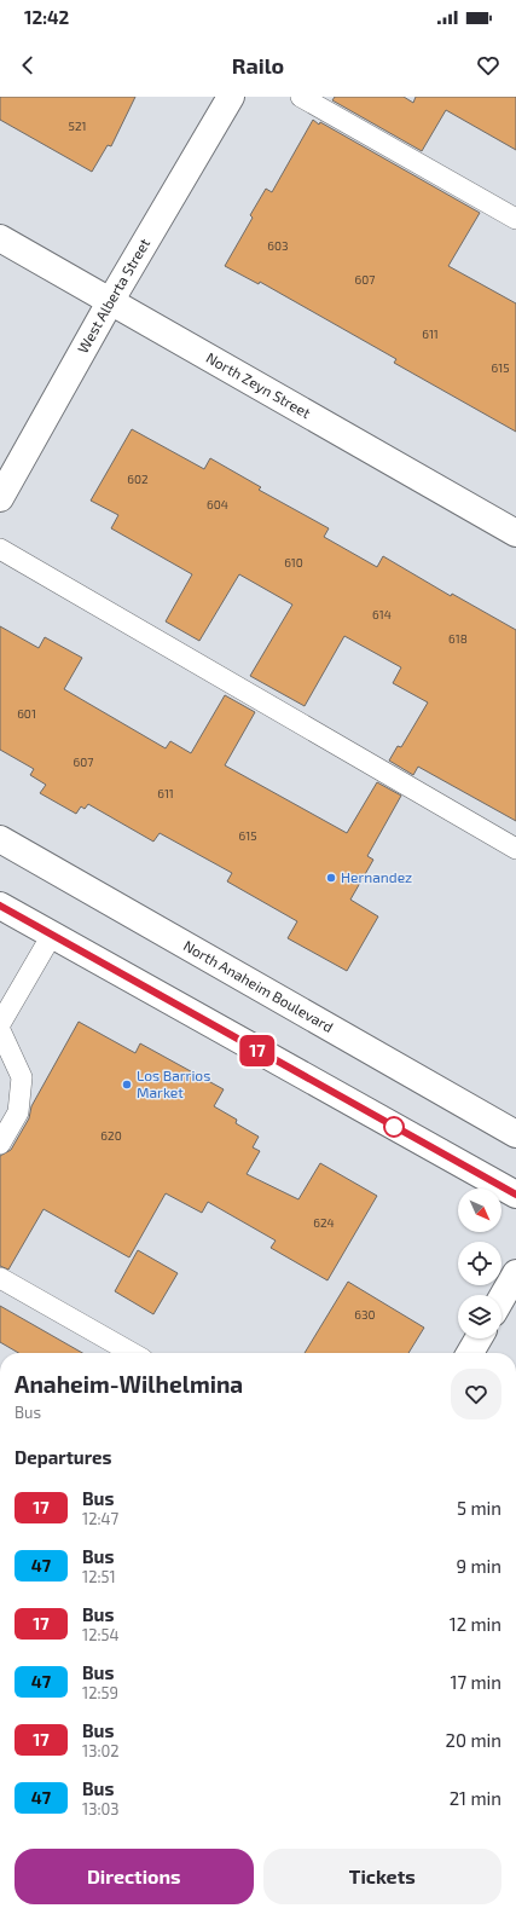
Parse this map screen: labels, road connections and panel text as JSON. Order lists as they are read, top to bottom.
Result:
{
  "streets": {
    "street": ["West Alberta Street", "North Zeyn Street", "North Anaheim Boulevard"]
  },
  "crossings": [
    ["West Alberta Street", "North Zeyn Street"]
  ],
  "places": ["Hernandez", "Los Barrios Market"],
  "lines": ["bus line 17"],
  "house_numbers": [
    "521",
    "603",
    "607",
    "611",
    "615",
    "602",
    "604",
    "610",
    "614",
    "618",
    "601",
    "607",
    "611",
    "615",
    "620",
    "624",
    "630"
  ],
  "north": "bottom right",
  "page": {
    "status": "12:42",
    "header": "Railo",
    "on_map": "17",
    "heading": [
      ["Anaheim-Wilhelmina", "Bus"],
      "Departures"
    ],
    "list": [
      {
        "mark": "17",
        "name": "Bus",
        "note": "12:47",
        "value": "5 min"
      },
      {
        "mark": "47",
        "name": "Bus",
        "note": "12:51",
        "value": "9 min"
      },
      {
        "mark": "17",
        "name": "Bus",
        "note": "12:54",
        "value": "12 min"
      },
      {
        "mark": "47",
        "name": "Bus",
        "note": "12:59",
        "value": "17 min"
      },
      {
        "mark": "17",
        "name": "Bus",
        "note": "13:02",
        "value": "20 min"
      },
      {
        "mark": "47",
        "name": "Bus",
        "note": "13:03",
        "value": "21 min"
      }
    ],
    "buttons": ["Directions", "Tickets"]
  }
}
